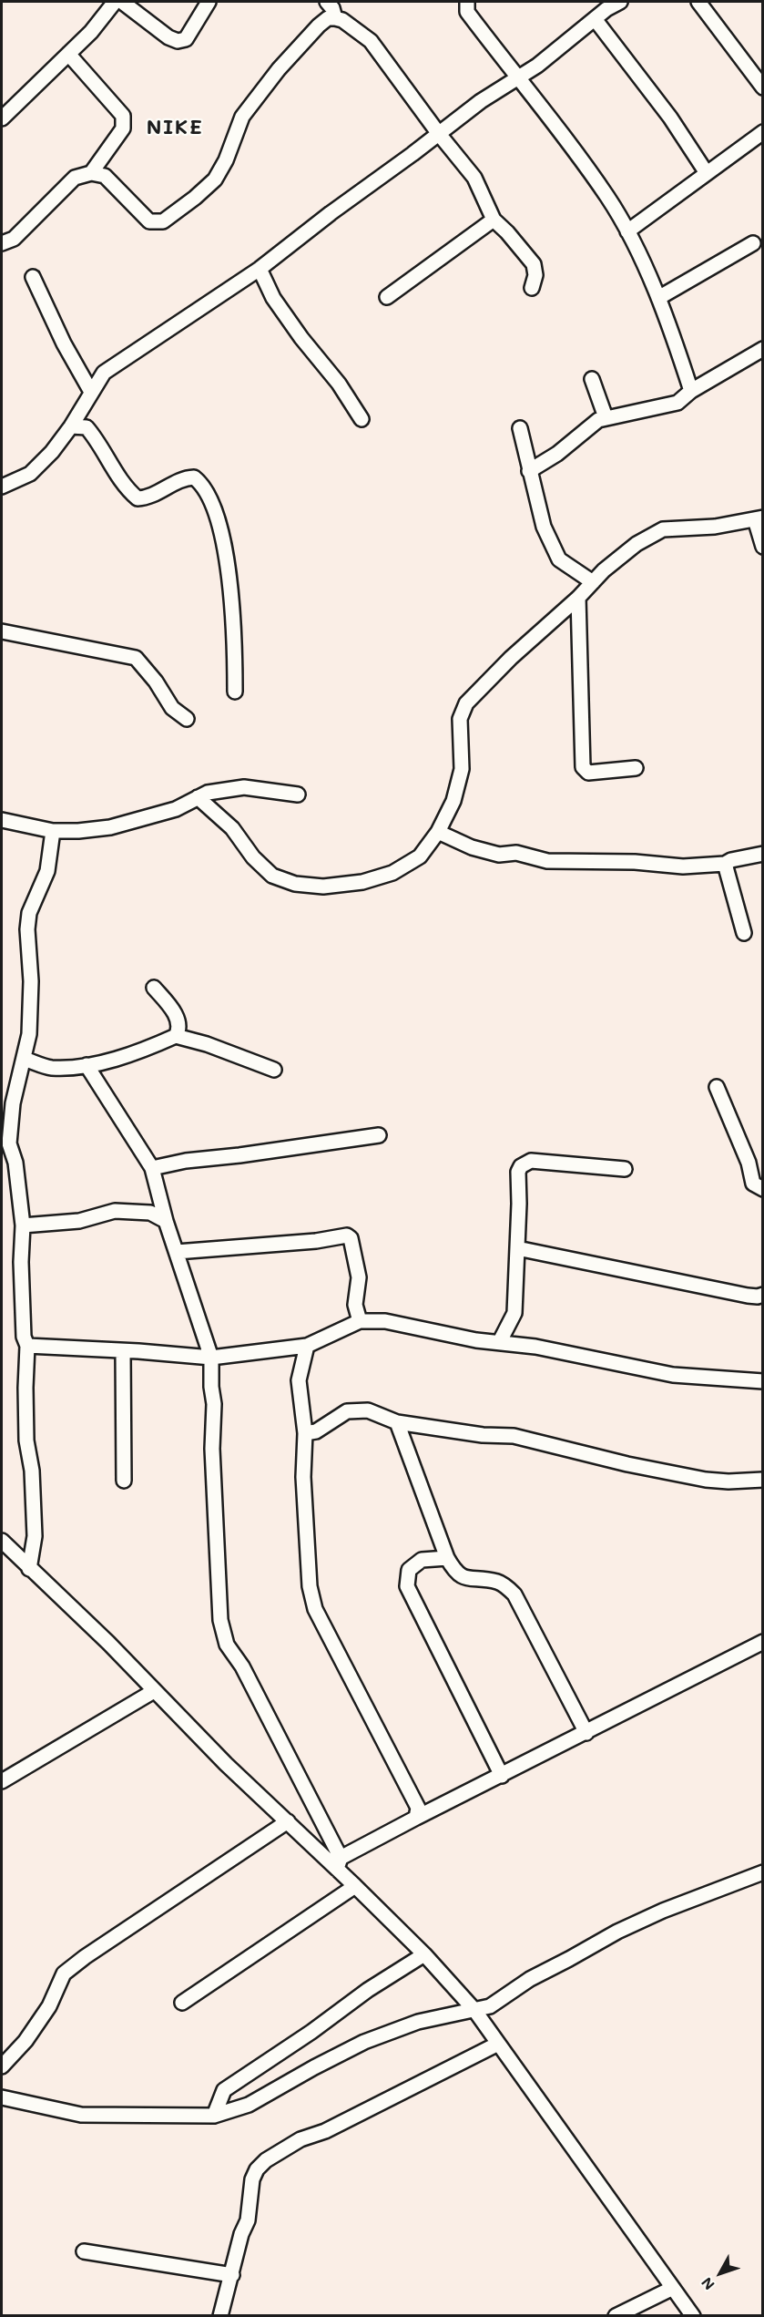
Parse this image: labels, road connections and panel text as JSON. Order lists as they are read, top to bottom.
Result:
{
  "districts": ["NIKE"],
  "north": "bottom left"
}
